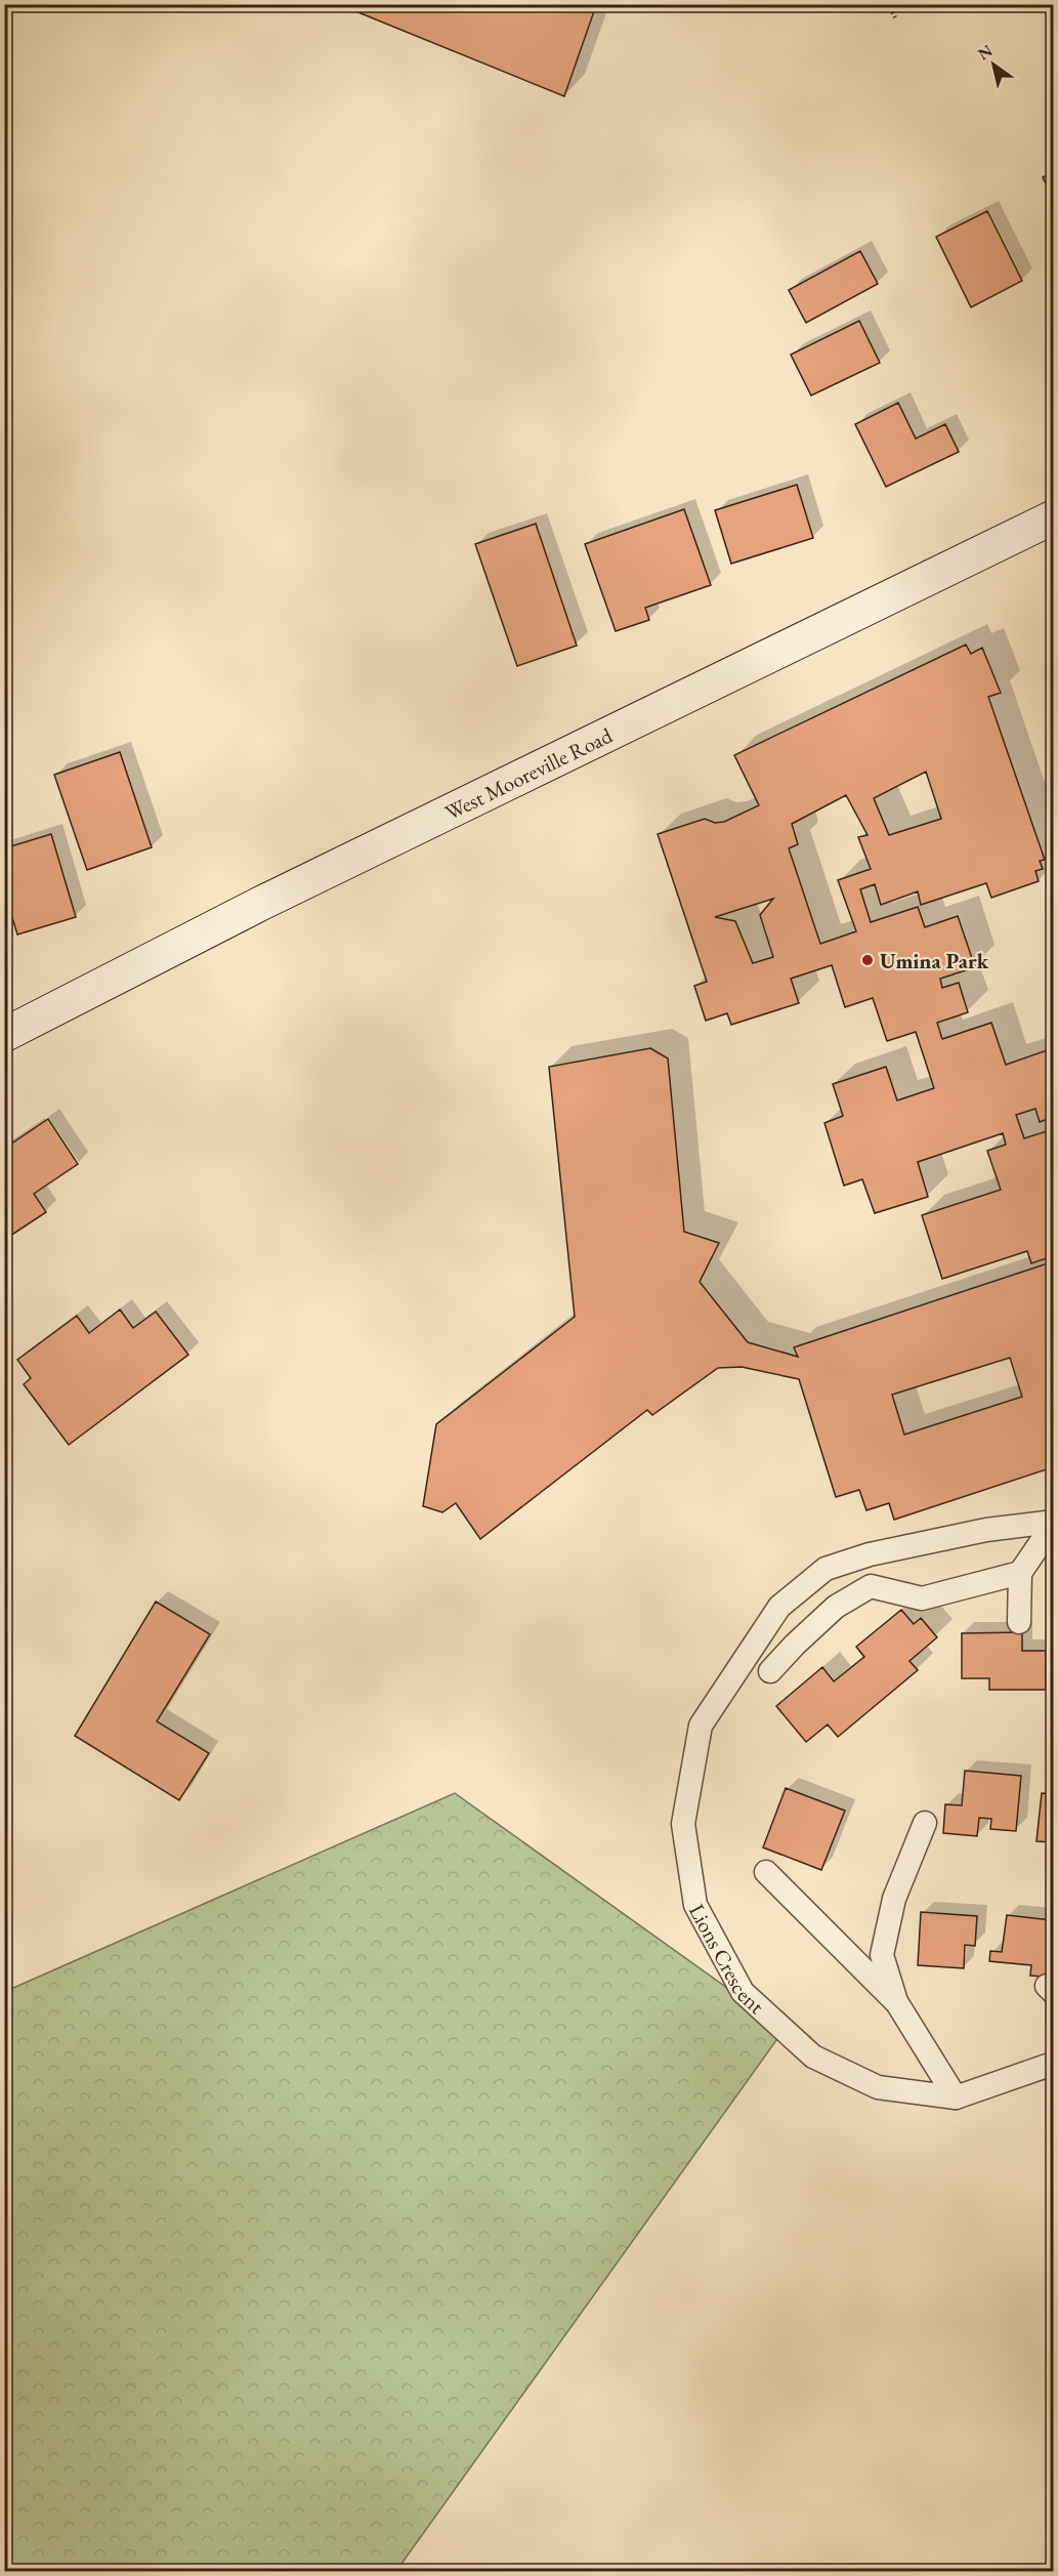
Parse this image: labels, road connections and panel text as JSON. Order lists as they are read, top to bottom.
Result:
{
  "streets": {
    "main road": ["West Mooreville Road"],
    "lane": ["Lions Crescent"]
  },
  "places": ["Umina Park"],
  "north": "top left"
}
